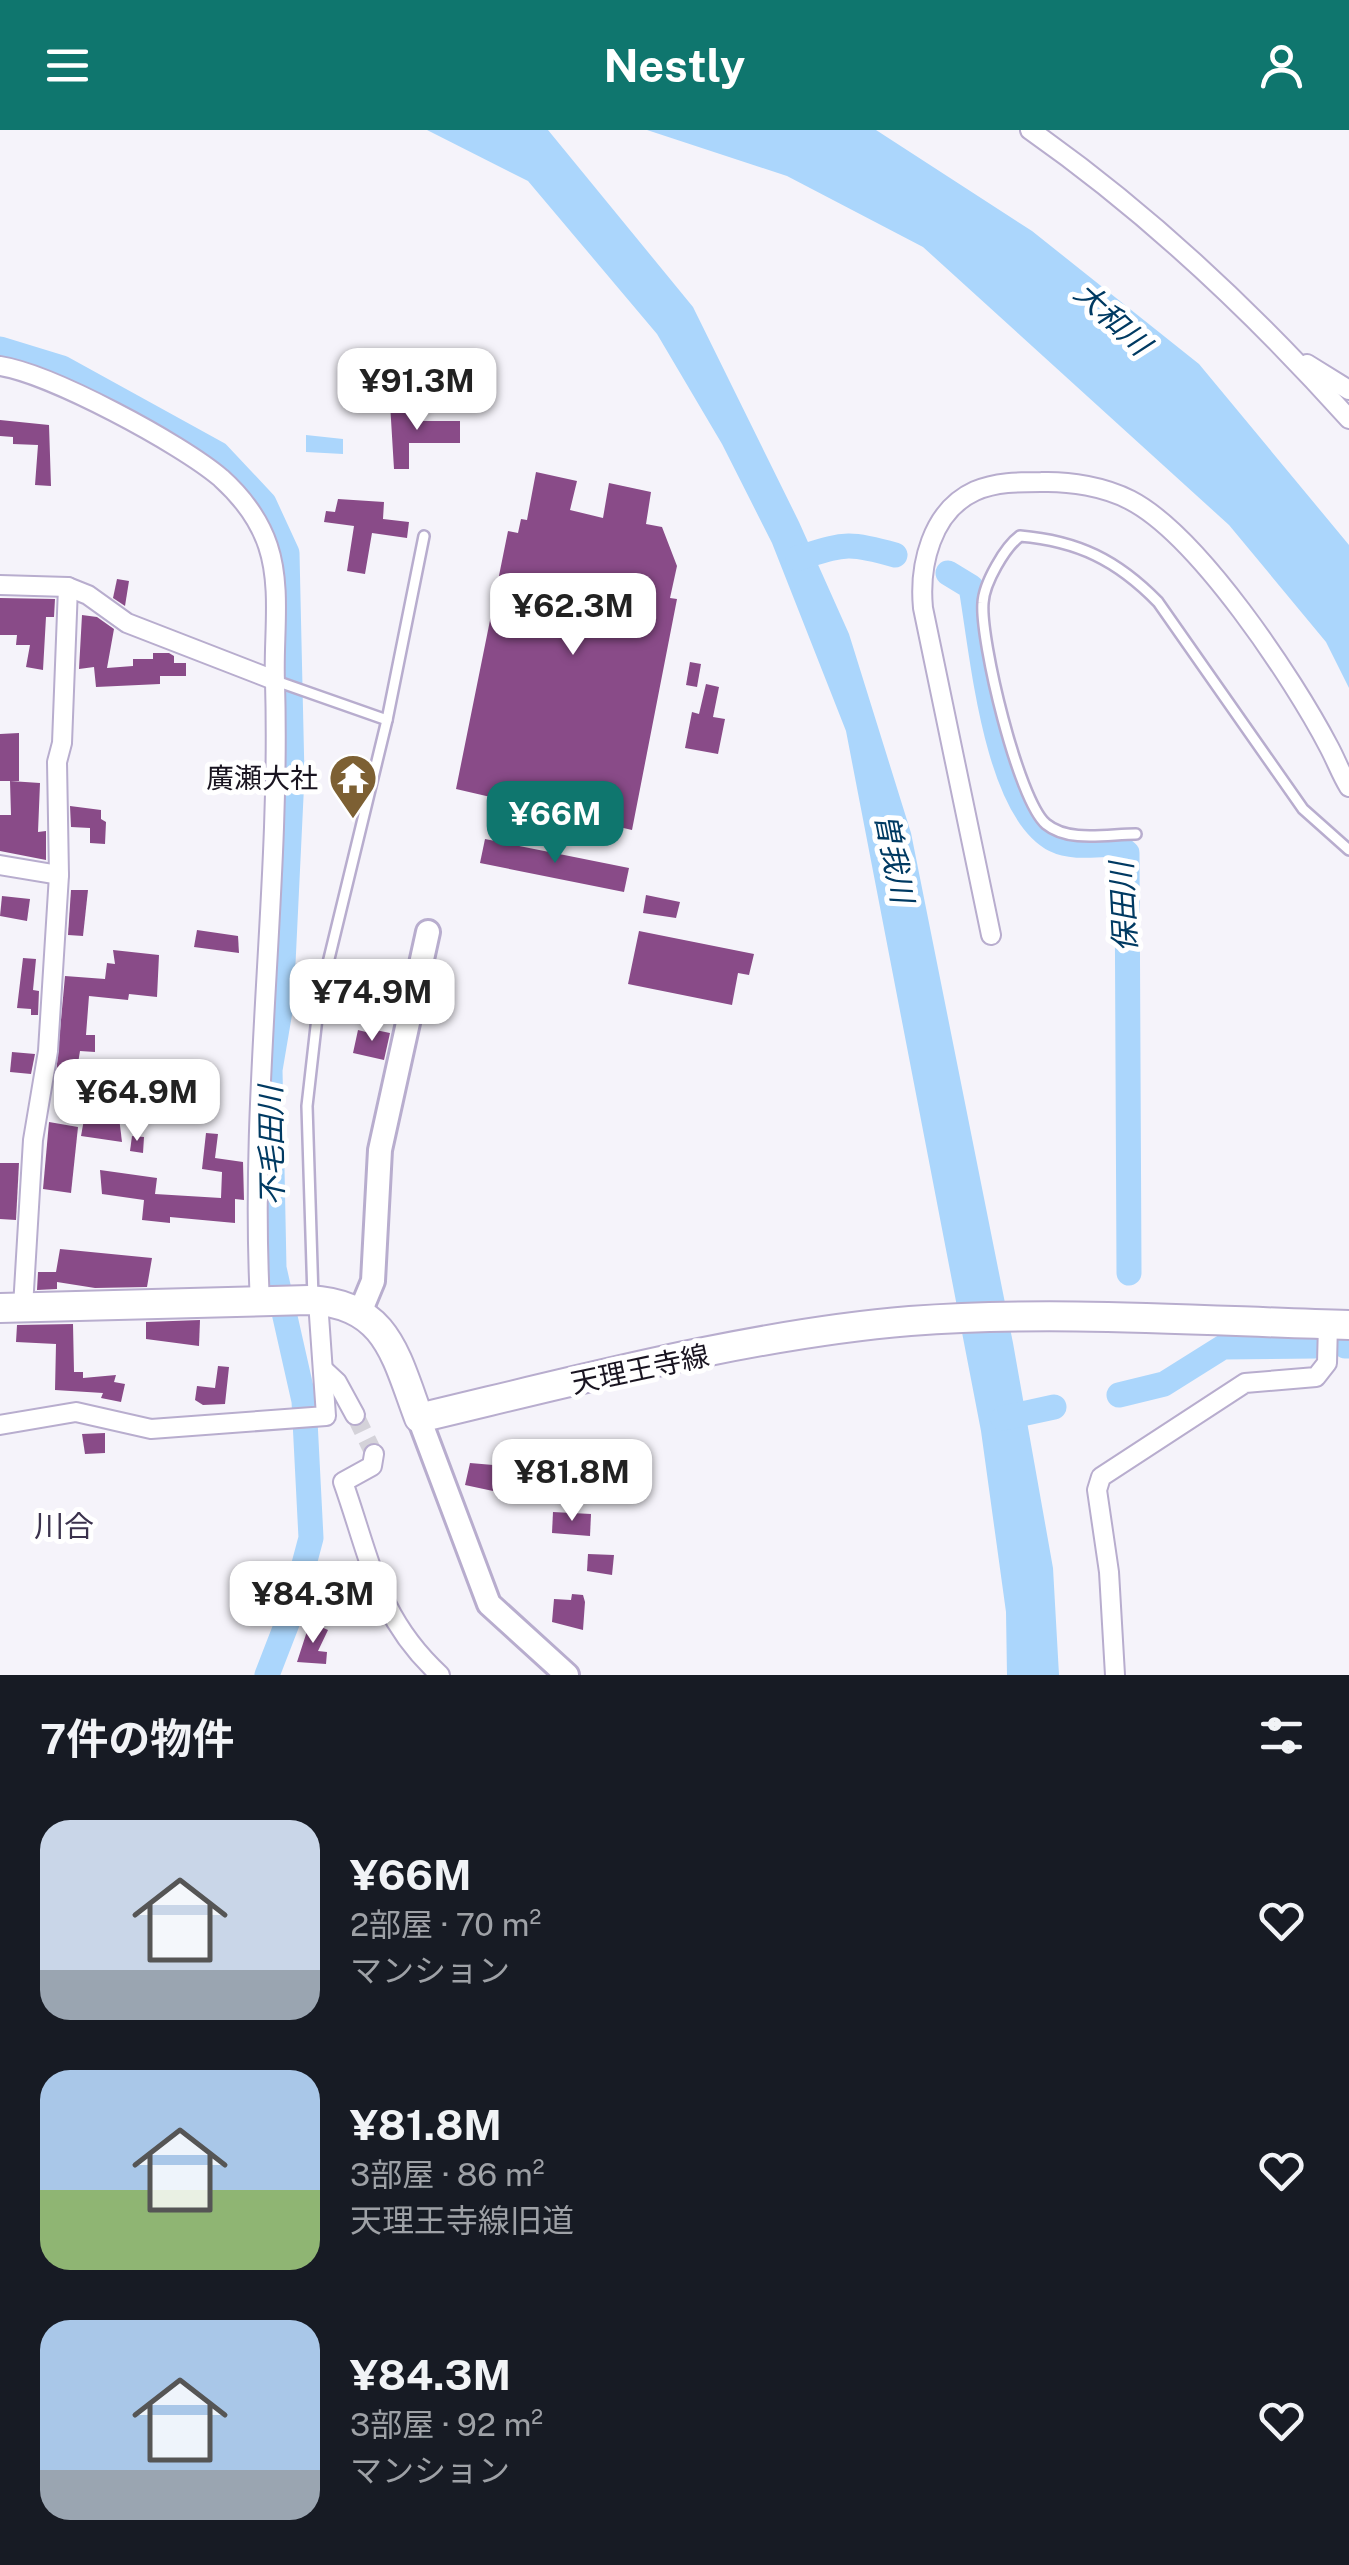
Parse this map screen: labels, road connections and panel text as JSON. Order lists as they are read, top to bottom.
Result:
{
  "streets": {
    "main road": ["天理王寺線"]
  },
  "districts": ["川合"],
  "water": [
    "大和川",
    "曽我川",
    "保田川",
    "不毛田川"
  ],
  "places": {
    "temple": ["廣瀬大社"]
  },
  "page": {
    "header": "Nestly",
    "price": [
      "¥91.3M",
      "¥62.3M",
      "¥66M",
      "¥74.9M",
      "¥64.9M",
      "¥81.8M",
      "¥84.3M"
    ],
    "heading": "7件の物件",
    "list": [
      {
        "name": "¥66M",
        "note": "2部屋 · 70 m² · マンション"
      },
      {
        "name": "¥81.8M",
        "note": "3部屋 · 86 m² · 天理王寺線旧道"
      },
      {
        "name": "¥84.3M",
        "note": "3部屋 · 92 m² · マンション"
      }
    ]
  }
}
